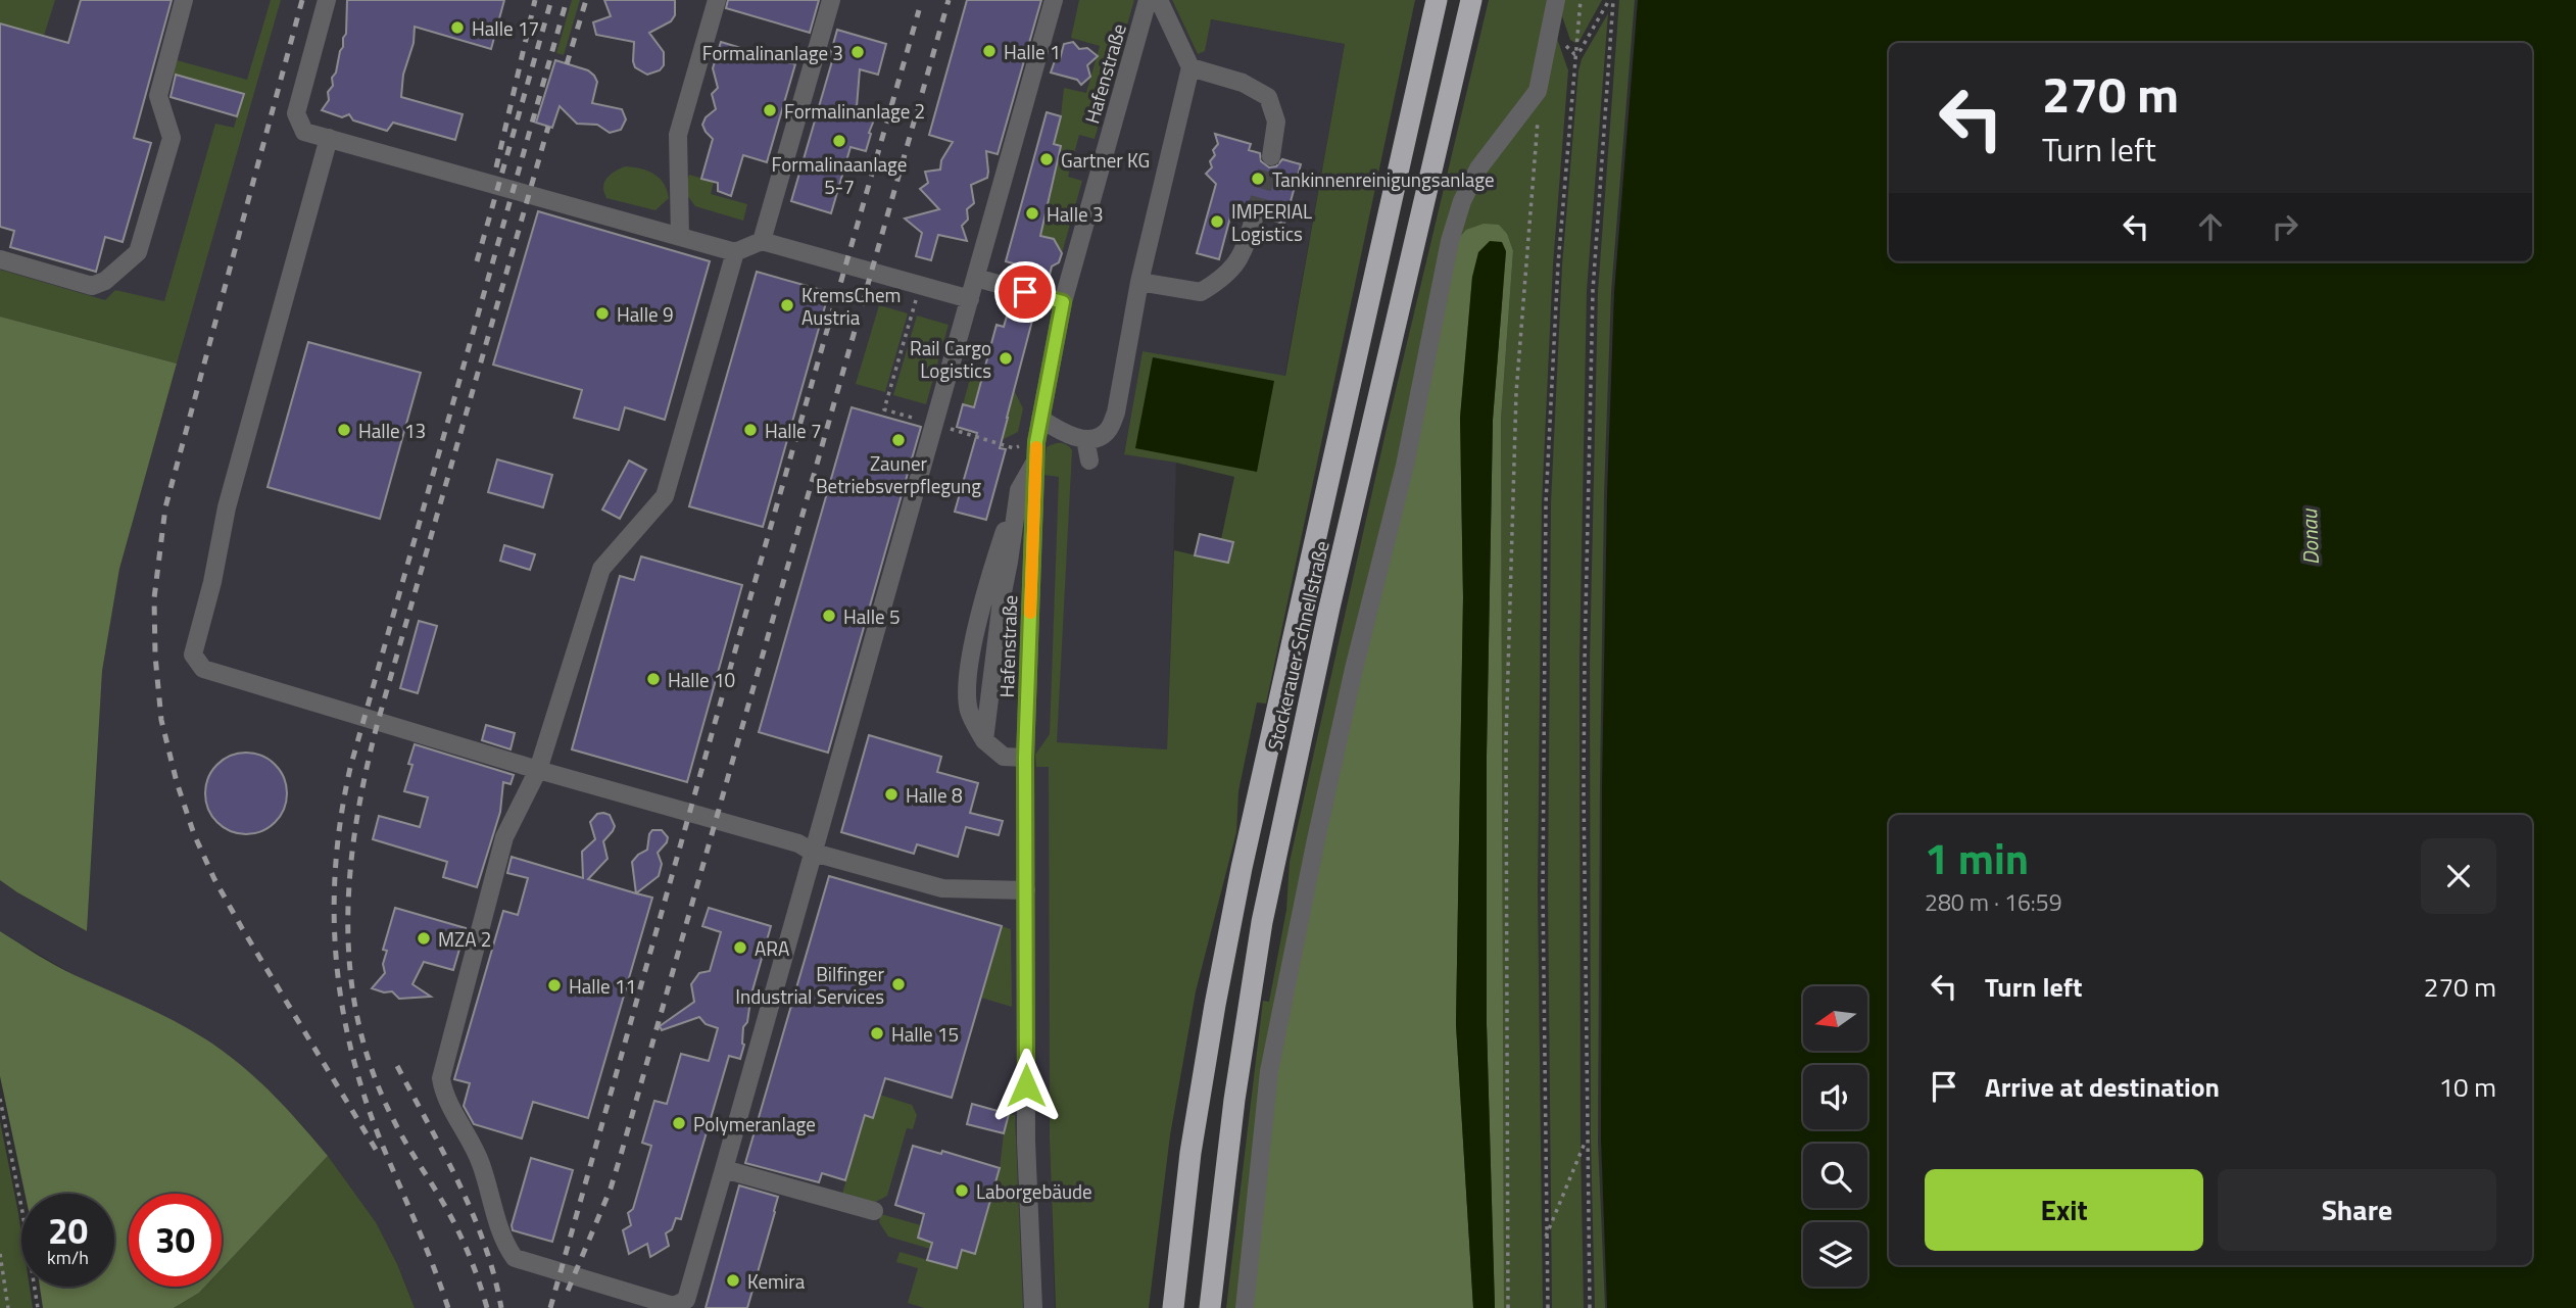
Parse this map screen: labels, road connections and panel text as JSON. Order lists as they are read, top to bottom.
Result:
{
  "streets": {
    "highway": ["Stockerauer Schnellstraße"],
    "street": ["Hafenstraße"]
  },
  "water": ["Donau"],
  "places": [
    "Halle 17",
    "Halle 1",
    "Formalinanlage 3",
    "Formalinanlage 2",
    "Formalinaanlage 5-7",
    "Gartner KG",
    "Tankinnenreinigungsanlage",
    "Halle 3",
    "IMPERIAL Logistics",
    "KremsChem Austria",
    "Halle 9",
    "Rail Cargo Logistics",
    "Halle 13",
    "Halle 7",
    "Zauner Betriebsverpflegung",
    "Halle 5",
    "Halle 10",
    "Halle 8",
    "MZA 2",
    "ARA",
    "Bilfinger Industrial Services",
    "Halle 11",
    "Halle 15",
    "Polymeranlage",
    "Laborgebäude",
    "Kemira"
  ],
  "north": "left",
  "page": {
    "turn": ["270 m", "Turn left"],
    "heading": ["1 min", "280 m · 16:59"],
    "list": [
      {
        "name": "Turn left",
        "value": "270 m"
      },
      {
        "name": "Arrive at destination",
        "value": "10 m"
      }
    ],
    "buttons": ["Exit", "Share"],
    "speed": "20 km/h",
    "limit": "30"
  }
}
